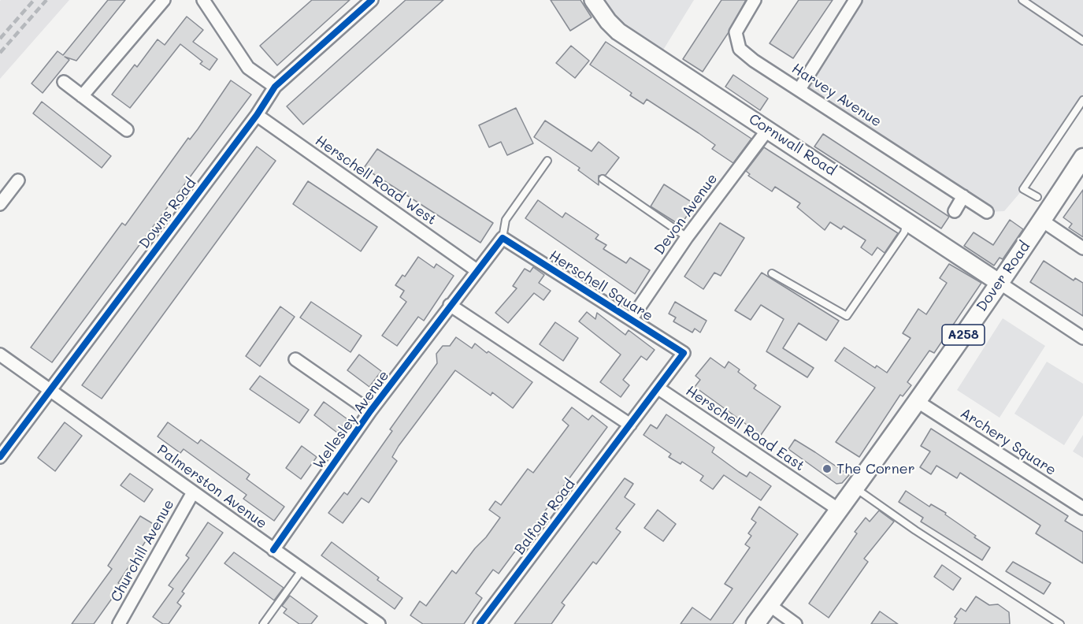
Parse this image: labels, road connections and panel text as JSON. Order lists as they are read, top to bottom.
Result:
{
  "streets": {
    "main road": ["Cornwall Road", "Dover Road", "A258"],
    "street": [
      "Harvey Avenue",
      "Herschell Road West",
      "Downs Road",
      "Devon Avenue",
      "Herschell Square",
      "Wellesley Avenue",
      "Herschell Road East",
      "Archery Square",
      "Palmerston Avenue",
      "Balfour Road",
      "Churchill Avenue"
    ]
  },
  "crossings": [
    ["Cornwall Road", "Devon Avenue"],
    ["Cornwall Road", "Dover Road"],
    ["Herschell Road West", "Downs Road"],
    ["Downs Road", "Palmerston Avenue"],
    ["Devon Avenue", "Herschell Square"],
    ["Dover Road", "A258"],
    ["Dover Road", "Herschell Road East"],
    ["Dover Road", "Archery Square"],
    ["Herschell Square", "Herschell Road East"],
    ["Herschell Square", "Balfour Road"],
    ["A258", "Herschell Road East"],
    ["Wellesley Avenue", "Palmerston Avenue"],
    ["Palmerston Avenue", "Churchill Avenue"]
  ],
  "places": ["The Corner"]
}
